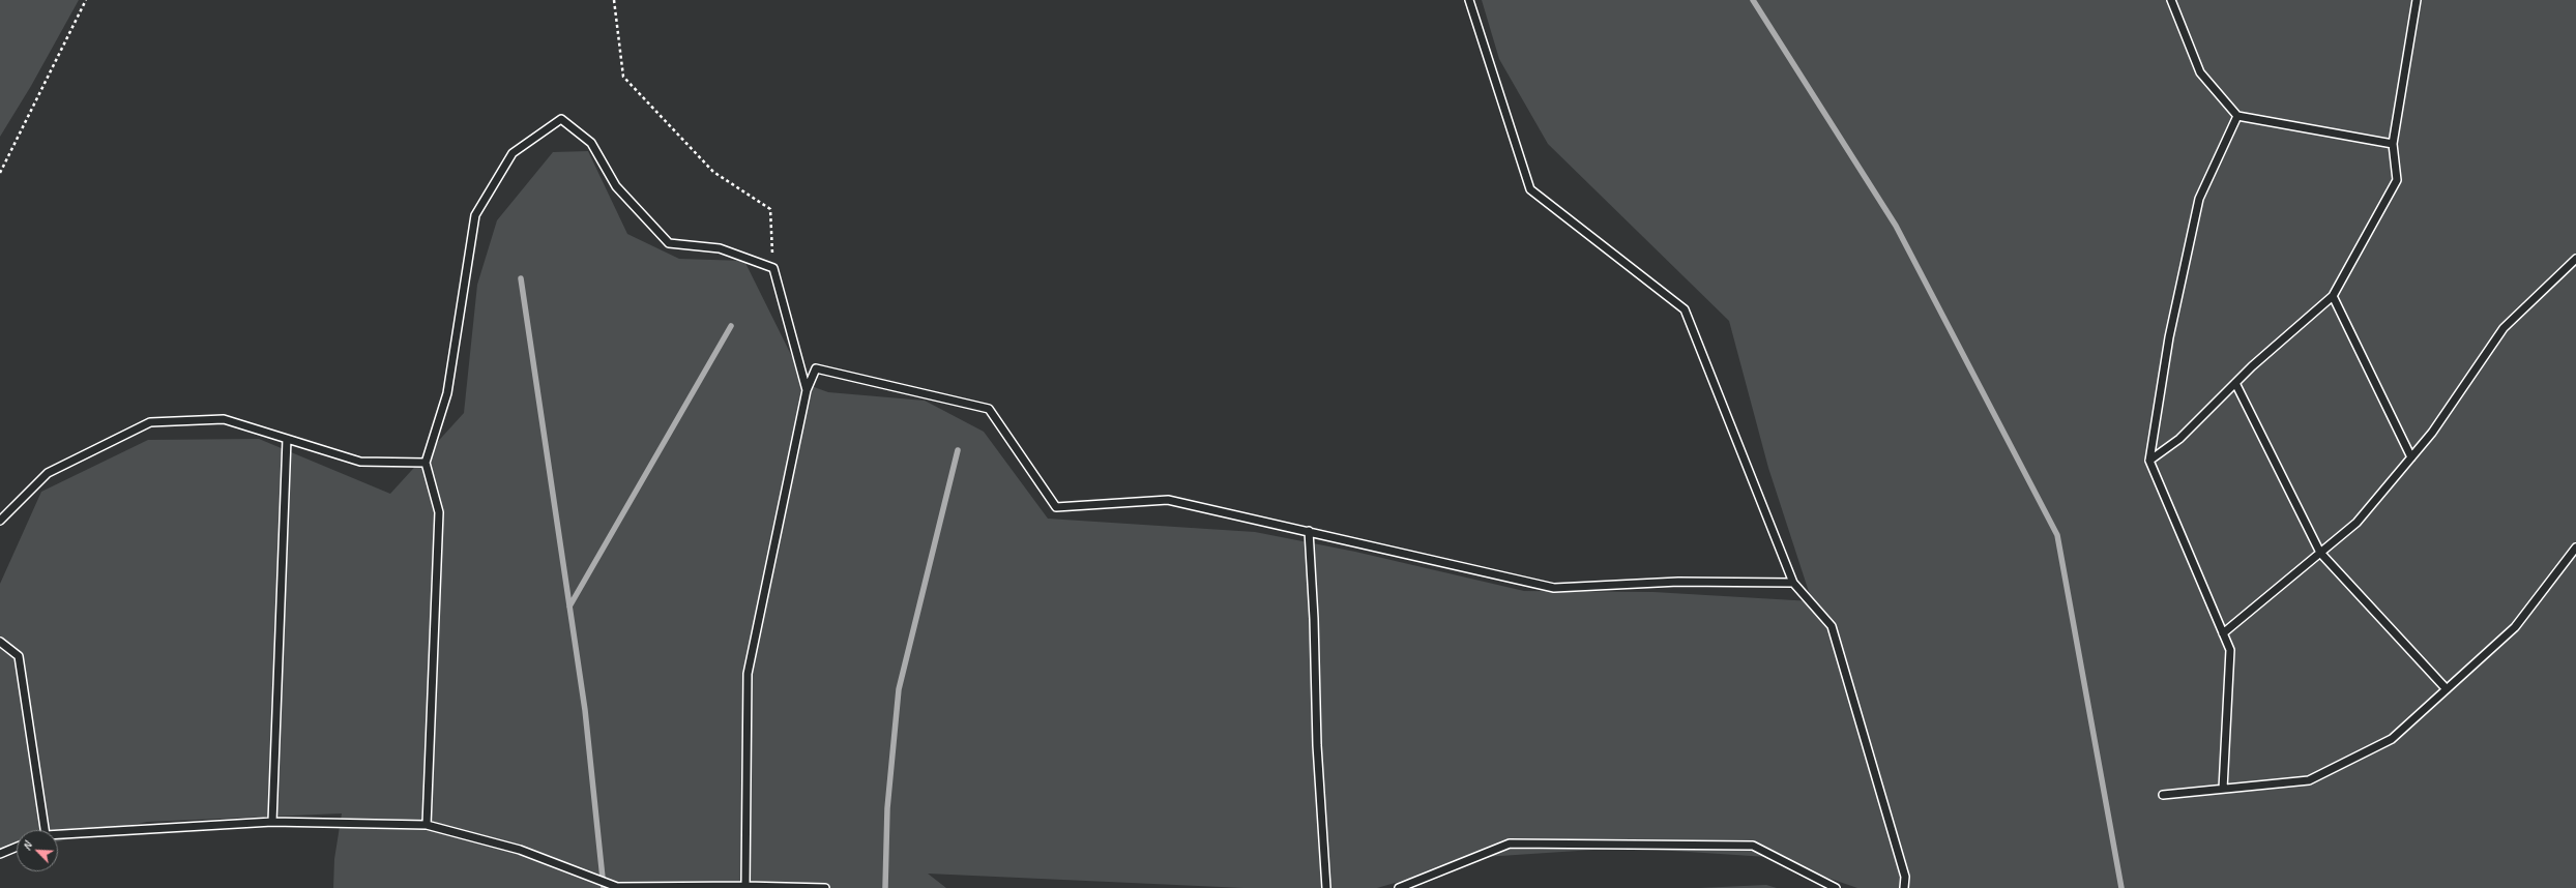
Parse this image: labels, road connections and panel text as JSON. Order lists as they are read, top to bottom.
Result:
{
  "north": "top left"
}
